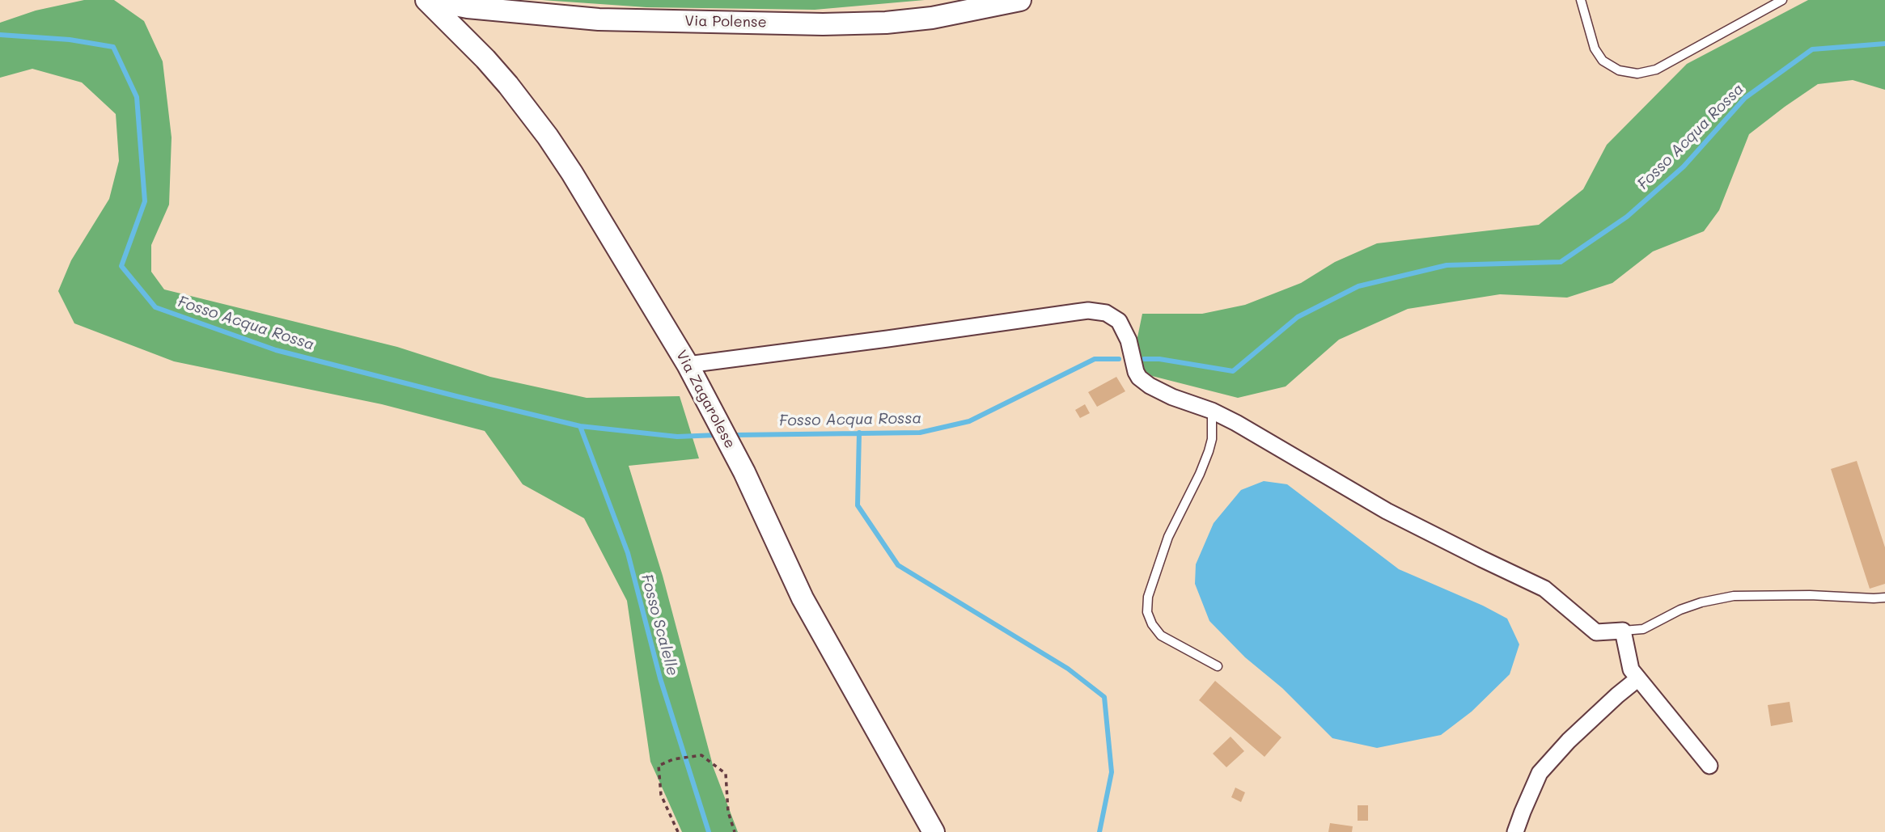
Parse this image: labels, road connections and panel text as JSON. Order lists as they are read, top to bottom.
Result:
{
  "streets": {
    "main road": ["Via Polense", "Via Zagarolese"]
  },
  "water": ["Fosso Acqua Rossa", "Fosso Scalelle"]
}
